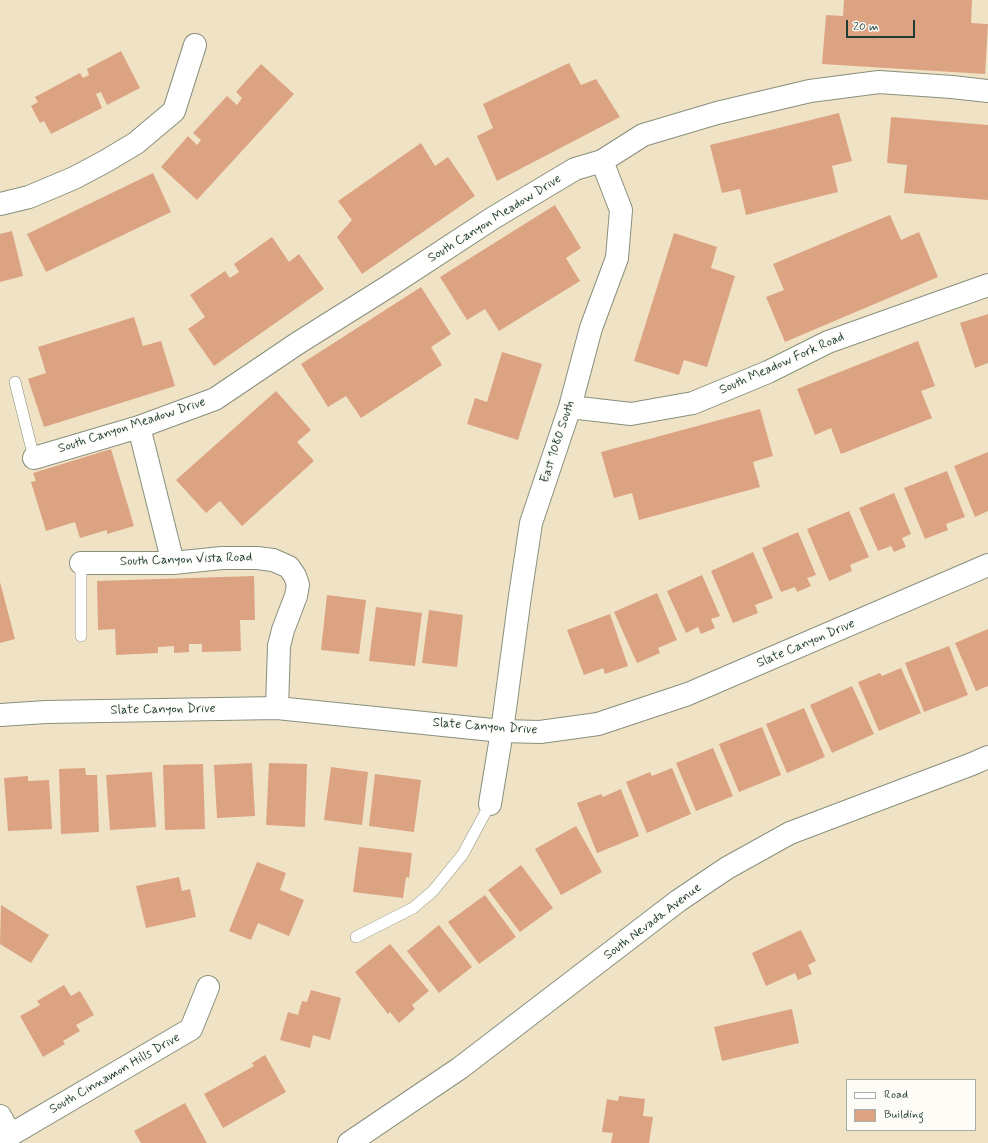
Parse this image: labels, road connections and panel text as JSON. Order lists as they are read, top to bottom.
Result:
{
  "streets": {
    "street": [
      "South Canyon Meadow Drive",
      "South Meadow Fork Road",
      "East 1080 South",
      "South Canyon Vista Road",
      "Slate Canyon Drive",
      "South Nevada Avenue",
      "South Cinnamon Hills Drive"
    ]
  },
  "crossings": [
    ["South Canyon Meadow Drive", "East 1080 South"],
    ["South Meadow Fork Road", "East 1080 South"],
    ["East 1080 South", "Slate Canyon Drive"],
    ["South Canyon Vista Road", "Slate Canyon Drive"]
  ],
  "legend": ["Road", "Building"],
  "scale_bar": "20 m"
}
